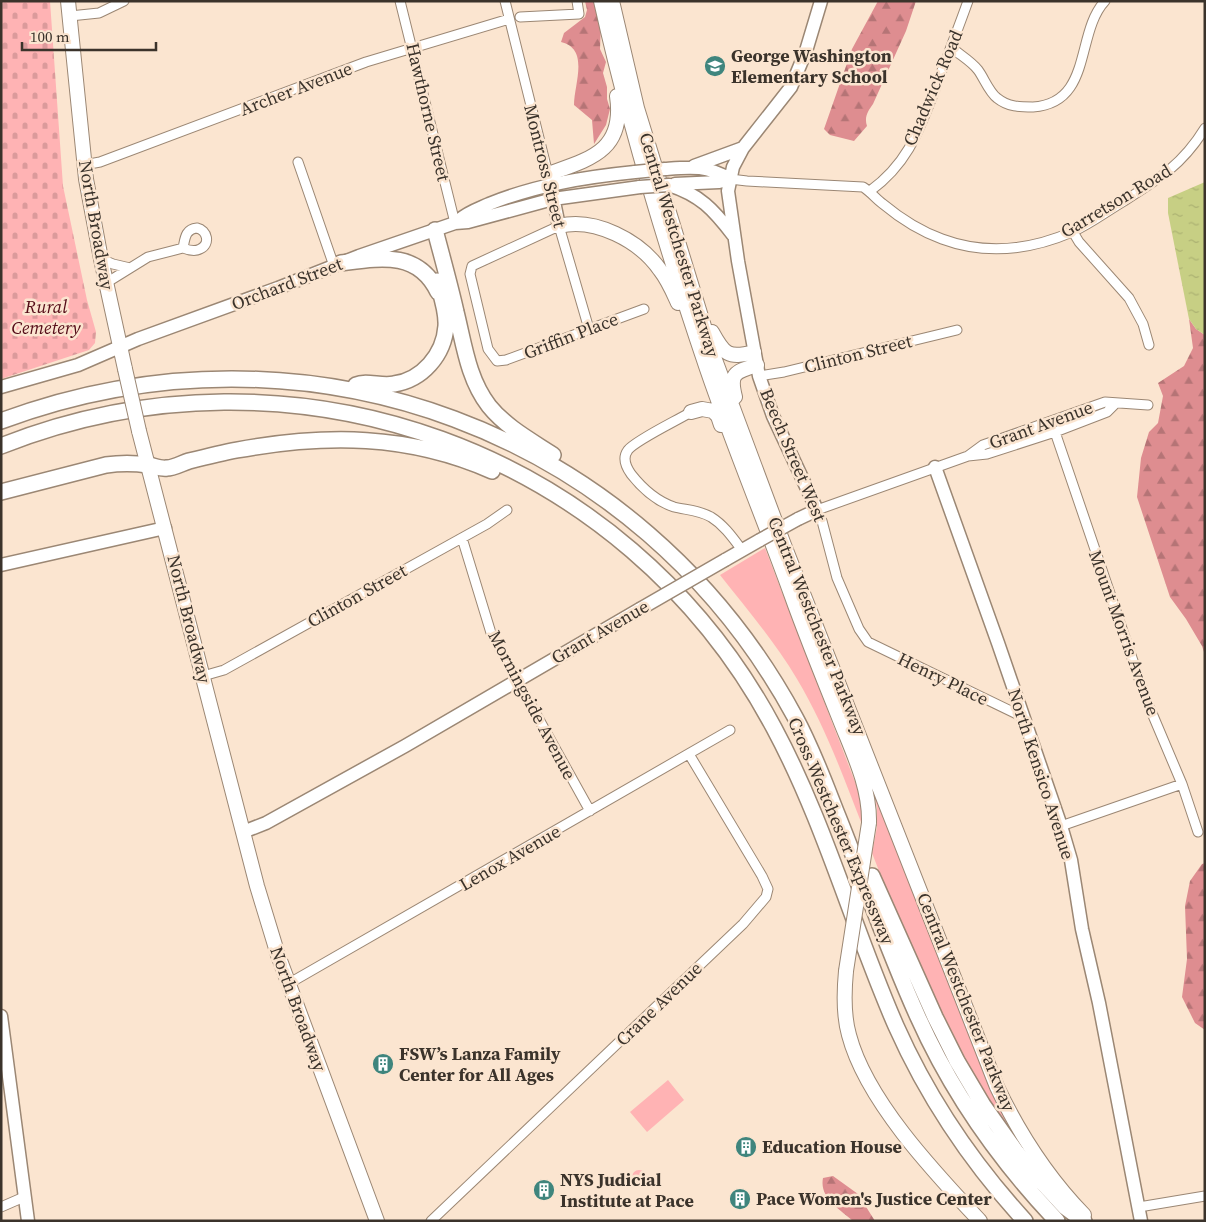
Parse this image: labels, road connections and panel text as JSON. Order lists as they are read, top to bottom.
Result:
{
  "streets": {
    "highway": ["Cross Westchester Expressway"],
    "main road": ["North Broadway", "Central Westchester Parkway"],
    "street": [
      "Chadwick Road",
      "Archer Avenue",
      "Hawthorne Street",
      "Montross Street",
      "Garretson Road",
      "Orchard Street",
      "Griffin Place",
      "Clinton Street",
      "Grant Avenue",
      "Beech Street West",
      "Mount Morris Avenue",
      "Henry Place",
      "Morningside Avenue",
      "North Kensico Avenue",
      "Lenox Avenue",
      "Crane Avenue"
    ]
  },
  "crossings": [
    ["Chadwick Road", "Garretson Road"],
    ["Archer Avenue", "Hawthorne Street"],
    ["Archer Avenue", "Montross Street"],
    ["Archer Avenue", "North Broadway"],
    ["Hawthorne Street", "Orchard Street"],
    ["Montross Street", "Orchard Street"],
    ["Montross Street", "Griffin Place"],
    ["Garretson Road", "Orchard Street"],
    ["Garretson Road", "Beech Street West"],
    ["North Broadway", "Orchard Street"],
    ["North Broadway", "Clinton Street"],
    ["North Broadway", "Grant Avenue"],
    ["North Broadway", "Lenox Avenue"],
    ["Orchard Street", "Beech Street West"],
    ["Clinton Street", "Beech Street West"],
    ["Clinton Street", "Morningside Avenue"],
    ["Grant Avenue", "Beech Street West"],
    ["Grant Avenue", "Mount Morris Avenue"],
    ["Grant Avenue", "Morningside Avenue"],
    ["Grant Avenue", "North Kensico Avenue"],
    ["Beech Street West", "Henry Place"],
    ["Henry Place", "North Kensico Avenue"],
    ["Morningside Avenue", "Lenox Avenue"],
    ["Lenox Avenue", "Crane Avenue"]
  ],
  "parks": ["Rural Cemetery"],
  "places": {
    "school or university": ["George Washington Elementary School"],
    "building": [
      "FSW’s Lanza Family Center for All Ages",
      "Education House",
      "NYS Judicial Institute at Pace",
      "Pace Women's Justice Center"
    ]
  },
  "scale_bar": "100 m"
}
